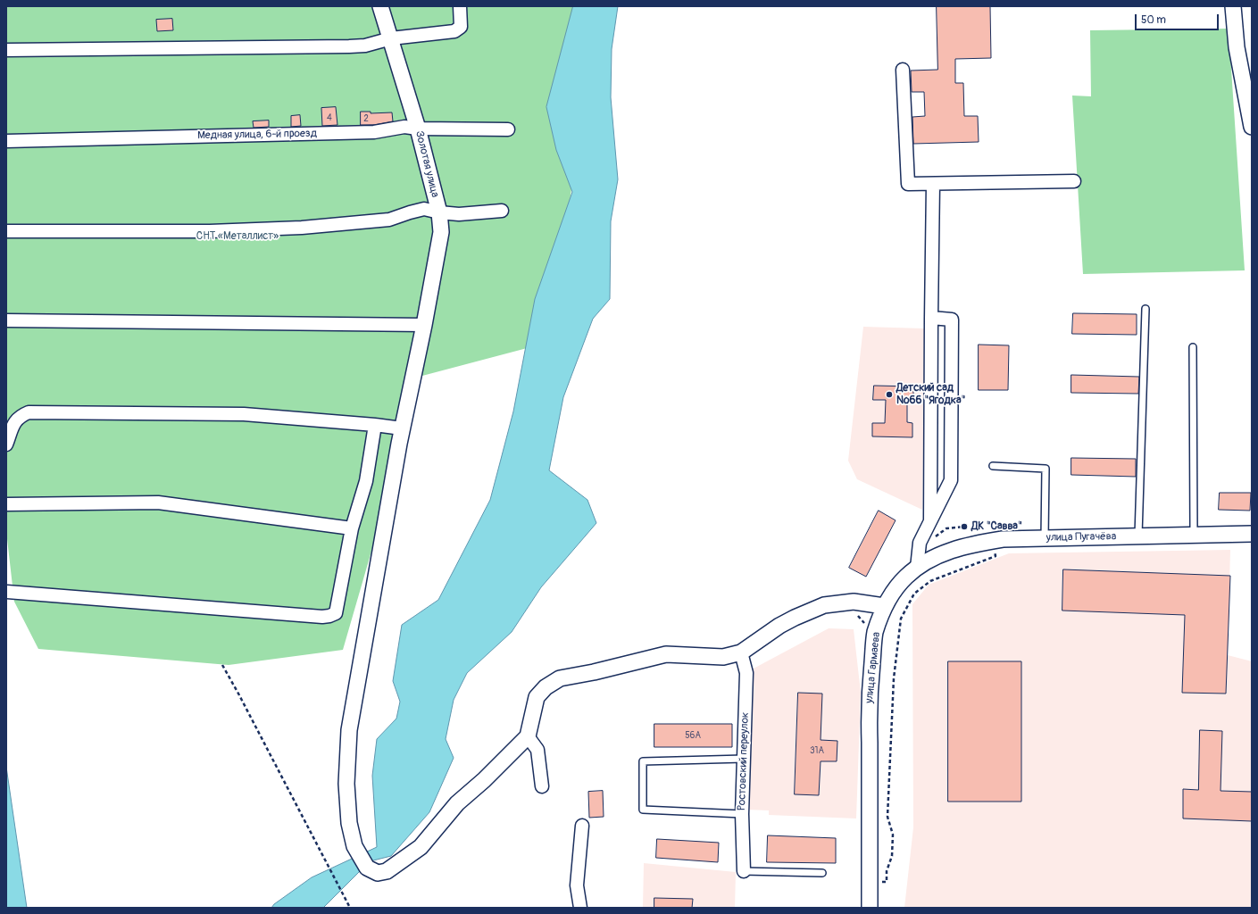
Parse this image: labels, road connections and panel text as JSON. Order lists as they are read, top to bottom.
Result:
{
  "streets": {
    "street": [
      "Медная улица, 6-й проезд",
      "Золотая улица",
      "улица Пугачёва",
      "улица Гармаева",
      "Ростовский переулок"
    ]
  },
  "crossings": [
    ["Медная улица, 6-й проезд", "Золотая улица"],
    ["улица Пугачёва", "улица Гармаева"]
  ],
  "parks": ["СНТ «Металлист»"],
  "places": ["Детский сад №66 \"Ягодка\"", "ДК \"Савва\""],
  "house_numbers": [
    "4",
    "2",
    "56А",
    "31А"
  ],
  "scale_bar": "50 m"
}
